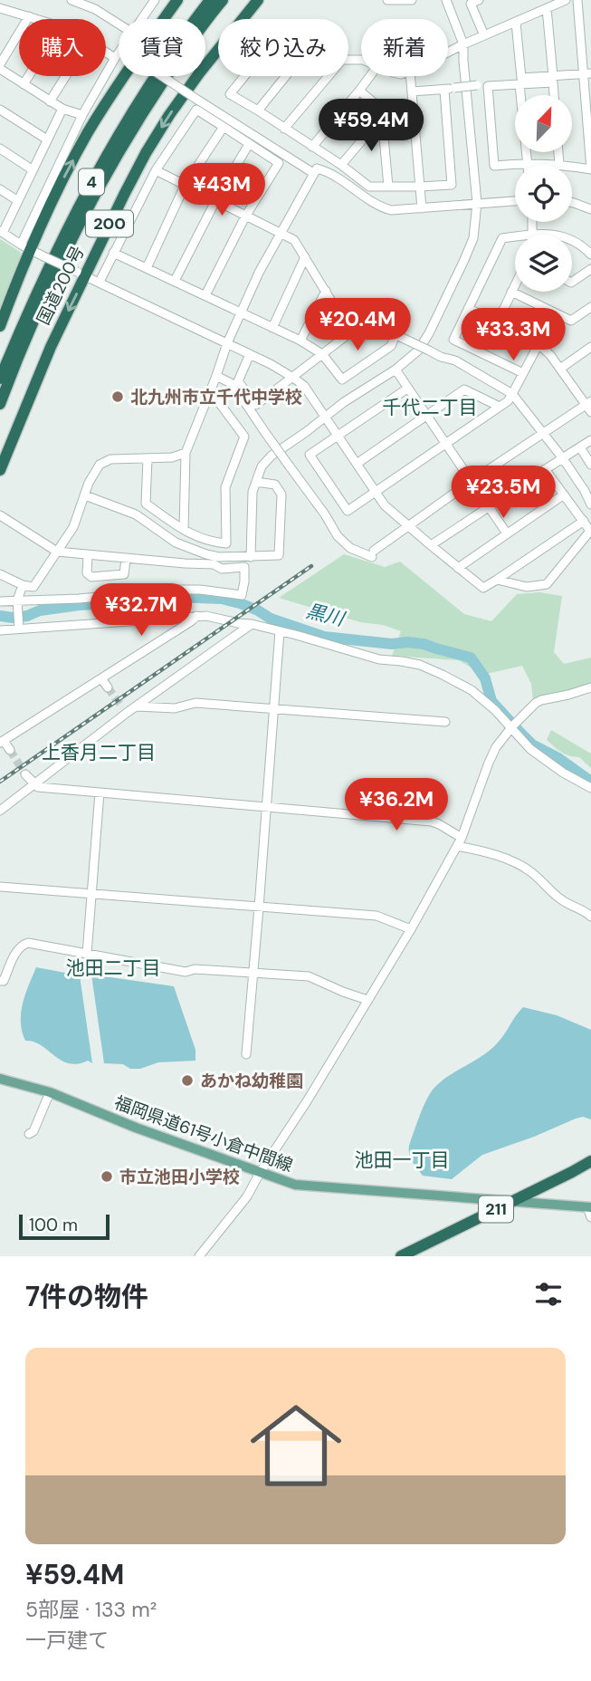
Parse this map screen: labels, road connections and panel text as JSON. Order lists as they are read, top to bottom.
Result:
{
  "streets": {
    "highway": [
      "4",
      "200",
      "国道200号",
      "211"
    ],
    "main road": ["福岡県道61号小倉中間線"]
  },
  "crossings": [
    ["福岡県道61号小倉中間線", "211"]
  ],
  "districts": [
    "千代二丁目",
    "上香月二丁目",
    "池田二丁目",
    "池田一丁目"
  ],
  "water": ["黒川"],
  "places": ["北九州市立千代中学校", "あかね幼稚園", "市立池田小学校"],
  "scale_bar": "100 m",
  "north": "top right",
  "page": {
    "chip": [
      "購入",
      "賃貸",
      "絞り込み",
      "新着"
    ],
    "price": [
      "¥59.4M",
      "¥43M",
      "¥20.4M",
      "¥33.3M",
      "¥23.5M",
      "¥32.7M",
      "¥36.2M"
    ],
    "scale": "100 m",
    "heading": "7件の物件",
    "list": [
      {
        "name": "¥59.4M",
        "note": "5部屋 · 133 m² · 一戸建て"
      }
    ]
  }
}
